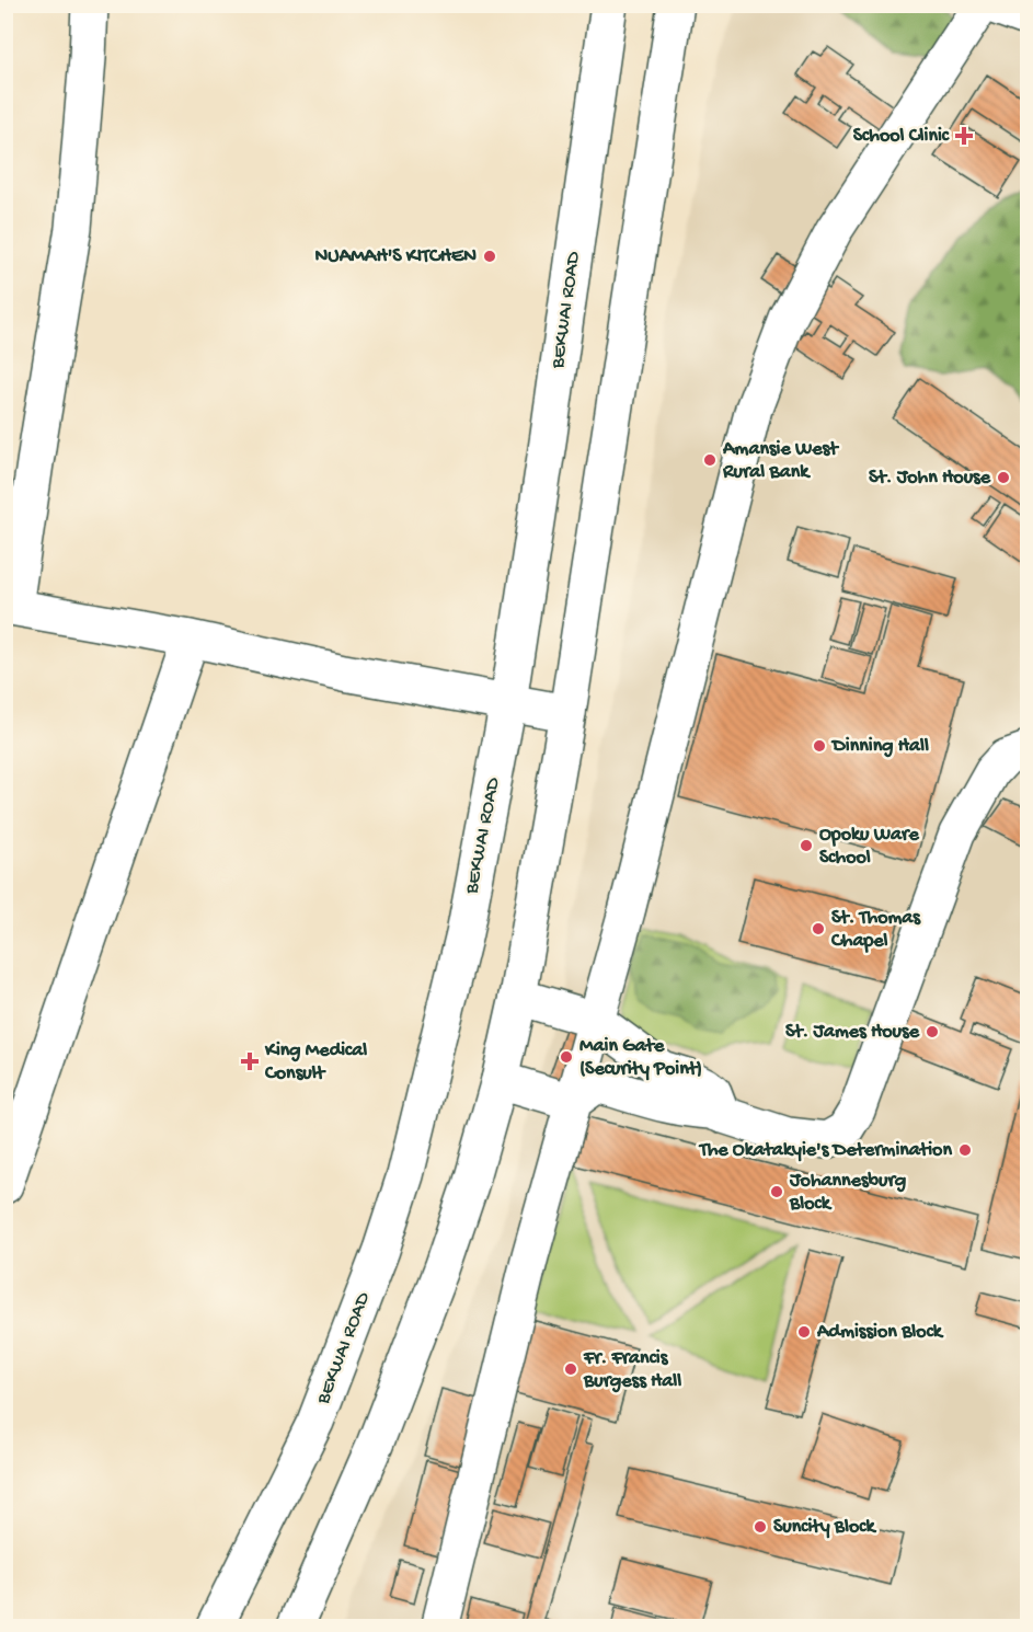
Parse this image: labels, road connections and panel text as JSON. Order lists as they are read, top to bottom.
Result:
{
  "streets": {
    "main road": ["BEKWAI ROAD"]
  },
  "places": {
    "health": ["School Clinic", "King Medical Consult"],
    "other": [
      "NUAMAH'S KITCHEN",
      "Amansie West Rural Bank",
      "St. John House",
      "Dinning Hall",
      "Opoku Ware School",
      "St. Thomas Chapel",
      "St. James House",
      "Main Gate (Security Point)",
      "The Okatakyie's Determination",
      "Johannesburg Block",
      "Admission Block",
      "Fr. Francis Burgess Hall",
      "Suncity Block"
    ]
  }
}
